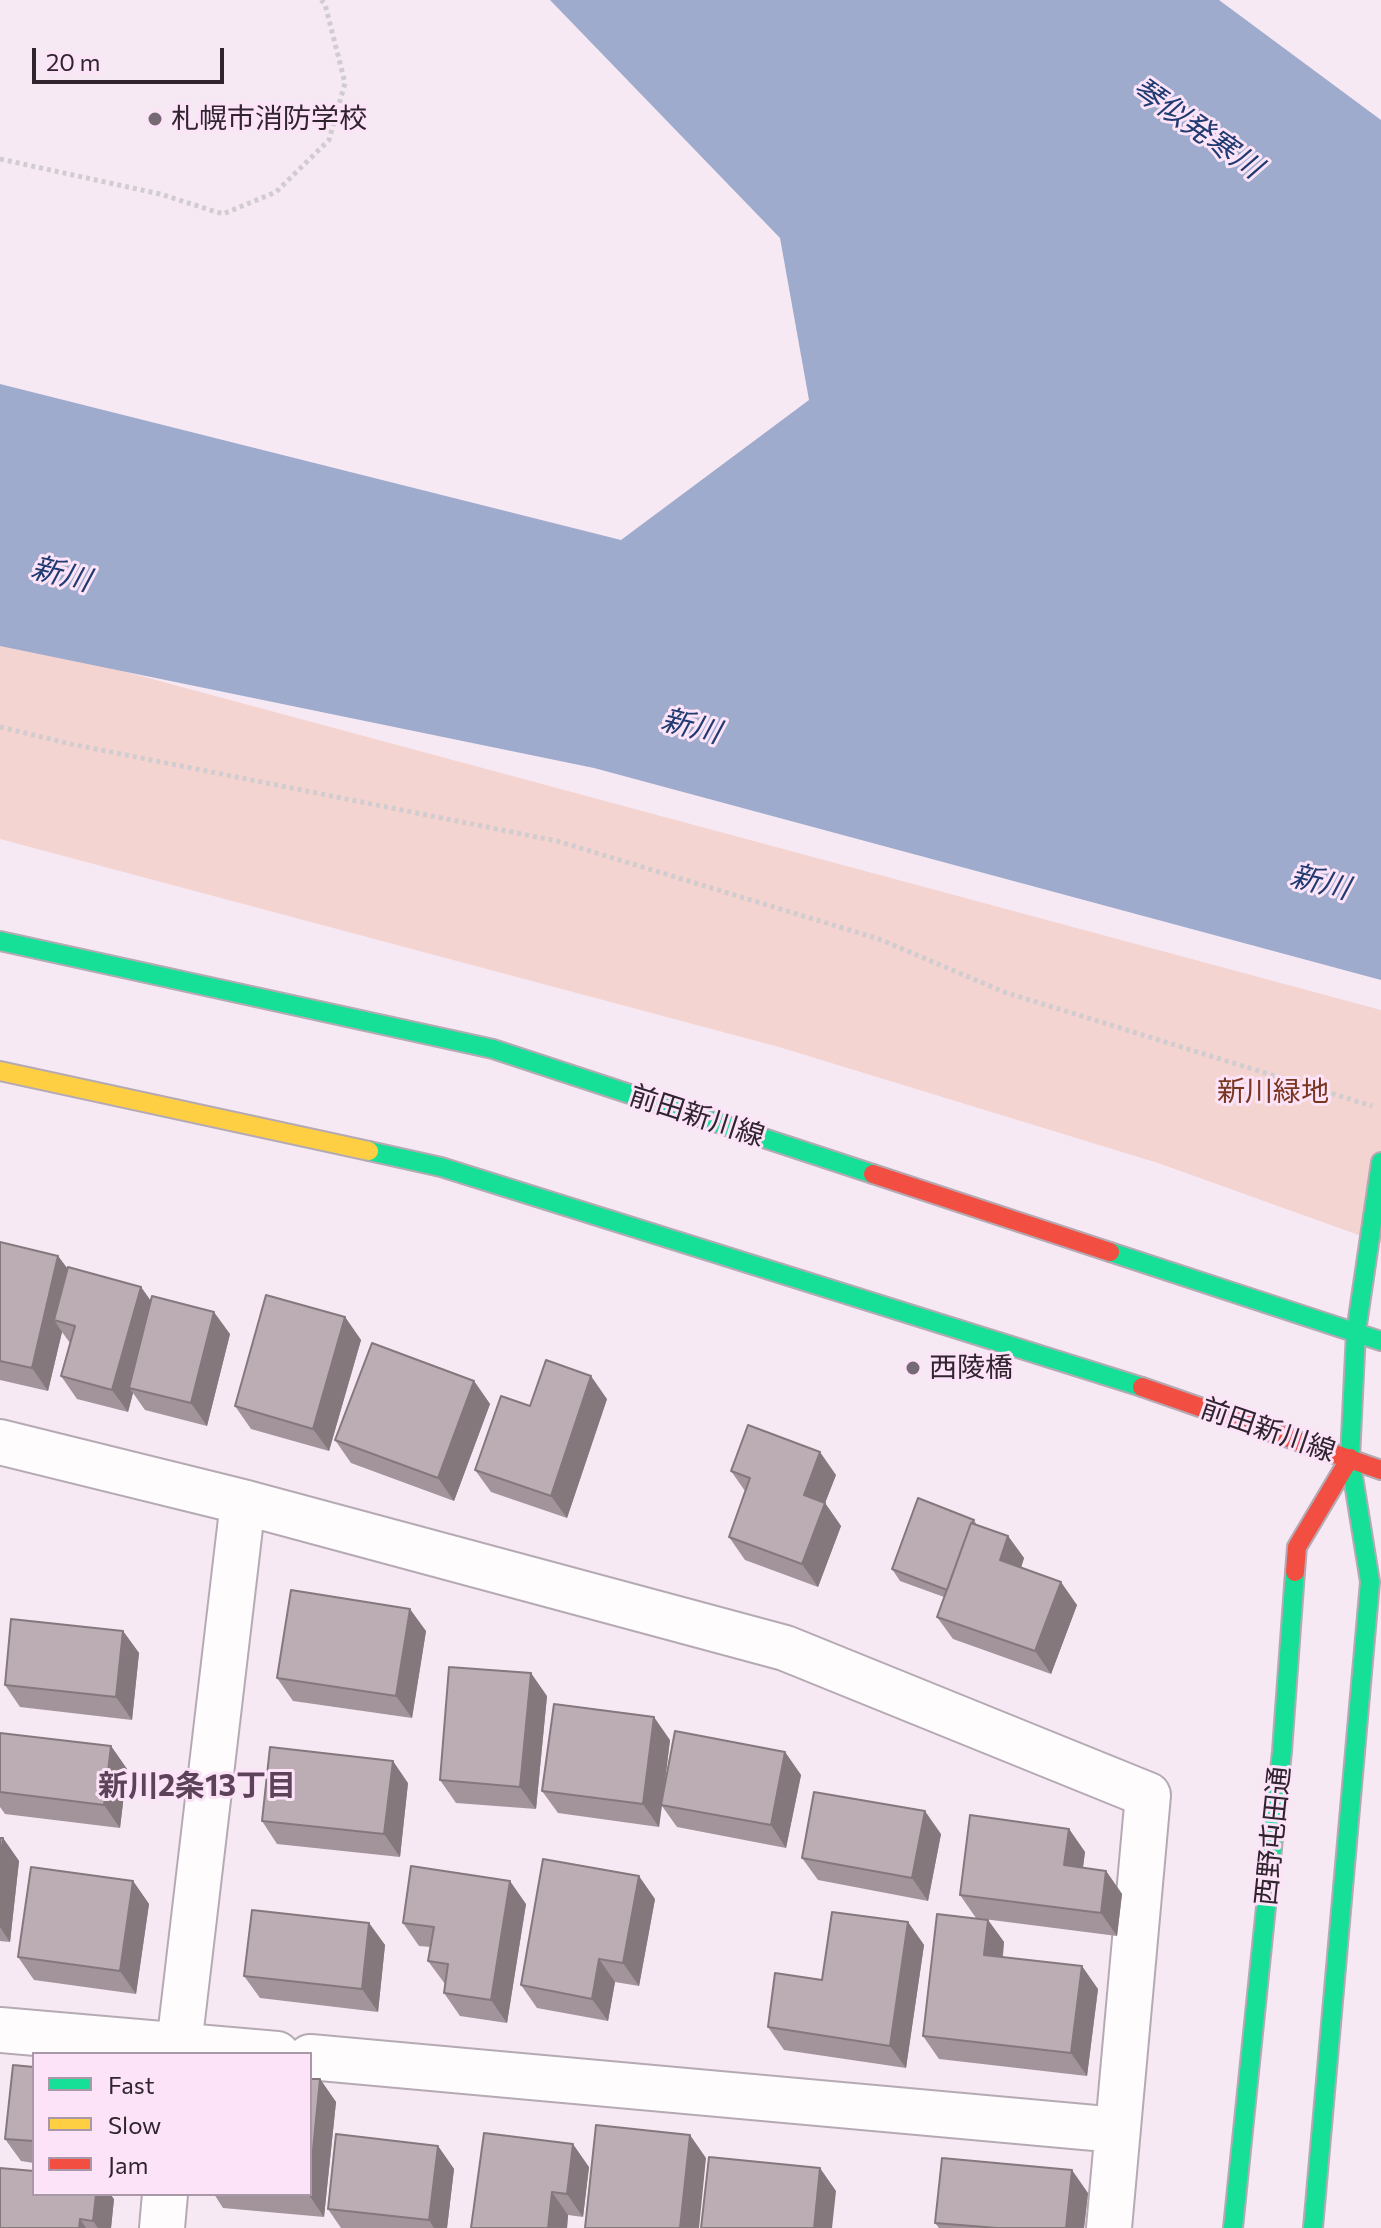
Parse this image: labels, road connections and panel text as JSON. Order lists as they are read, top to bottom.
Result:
{
  "streets": {
    "main road": ["前田新川線", "西野屯田通"]
  },
  "crossings": [
    ["前田新川線", "西野屯田通"]
  ],
  "districts": ["新川2条13丁目"],
  "water": ["琴似発寒川", "新川"],
  "parks": ["新川緑地"],
  "places": ["札幌市消防学校", "西陵橋"],
  "legend": ["Fast", "Slow", "Jam"],
  "scale_bar": "20 m"
}
